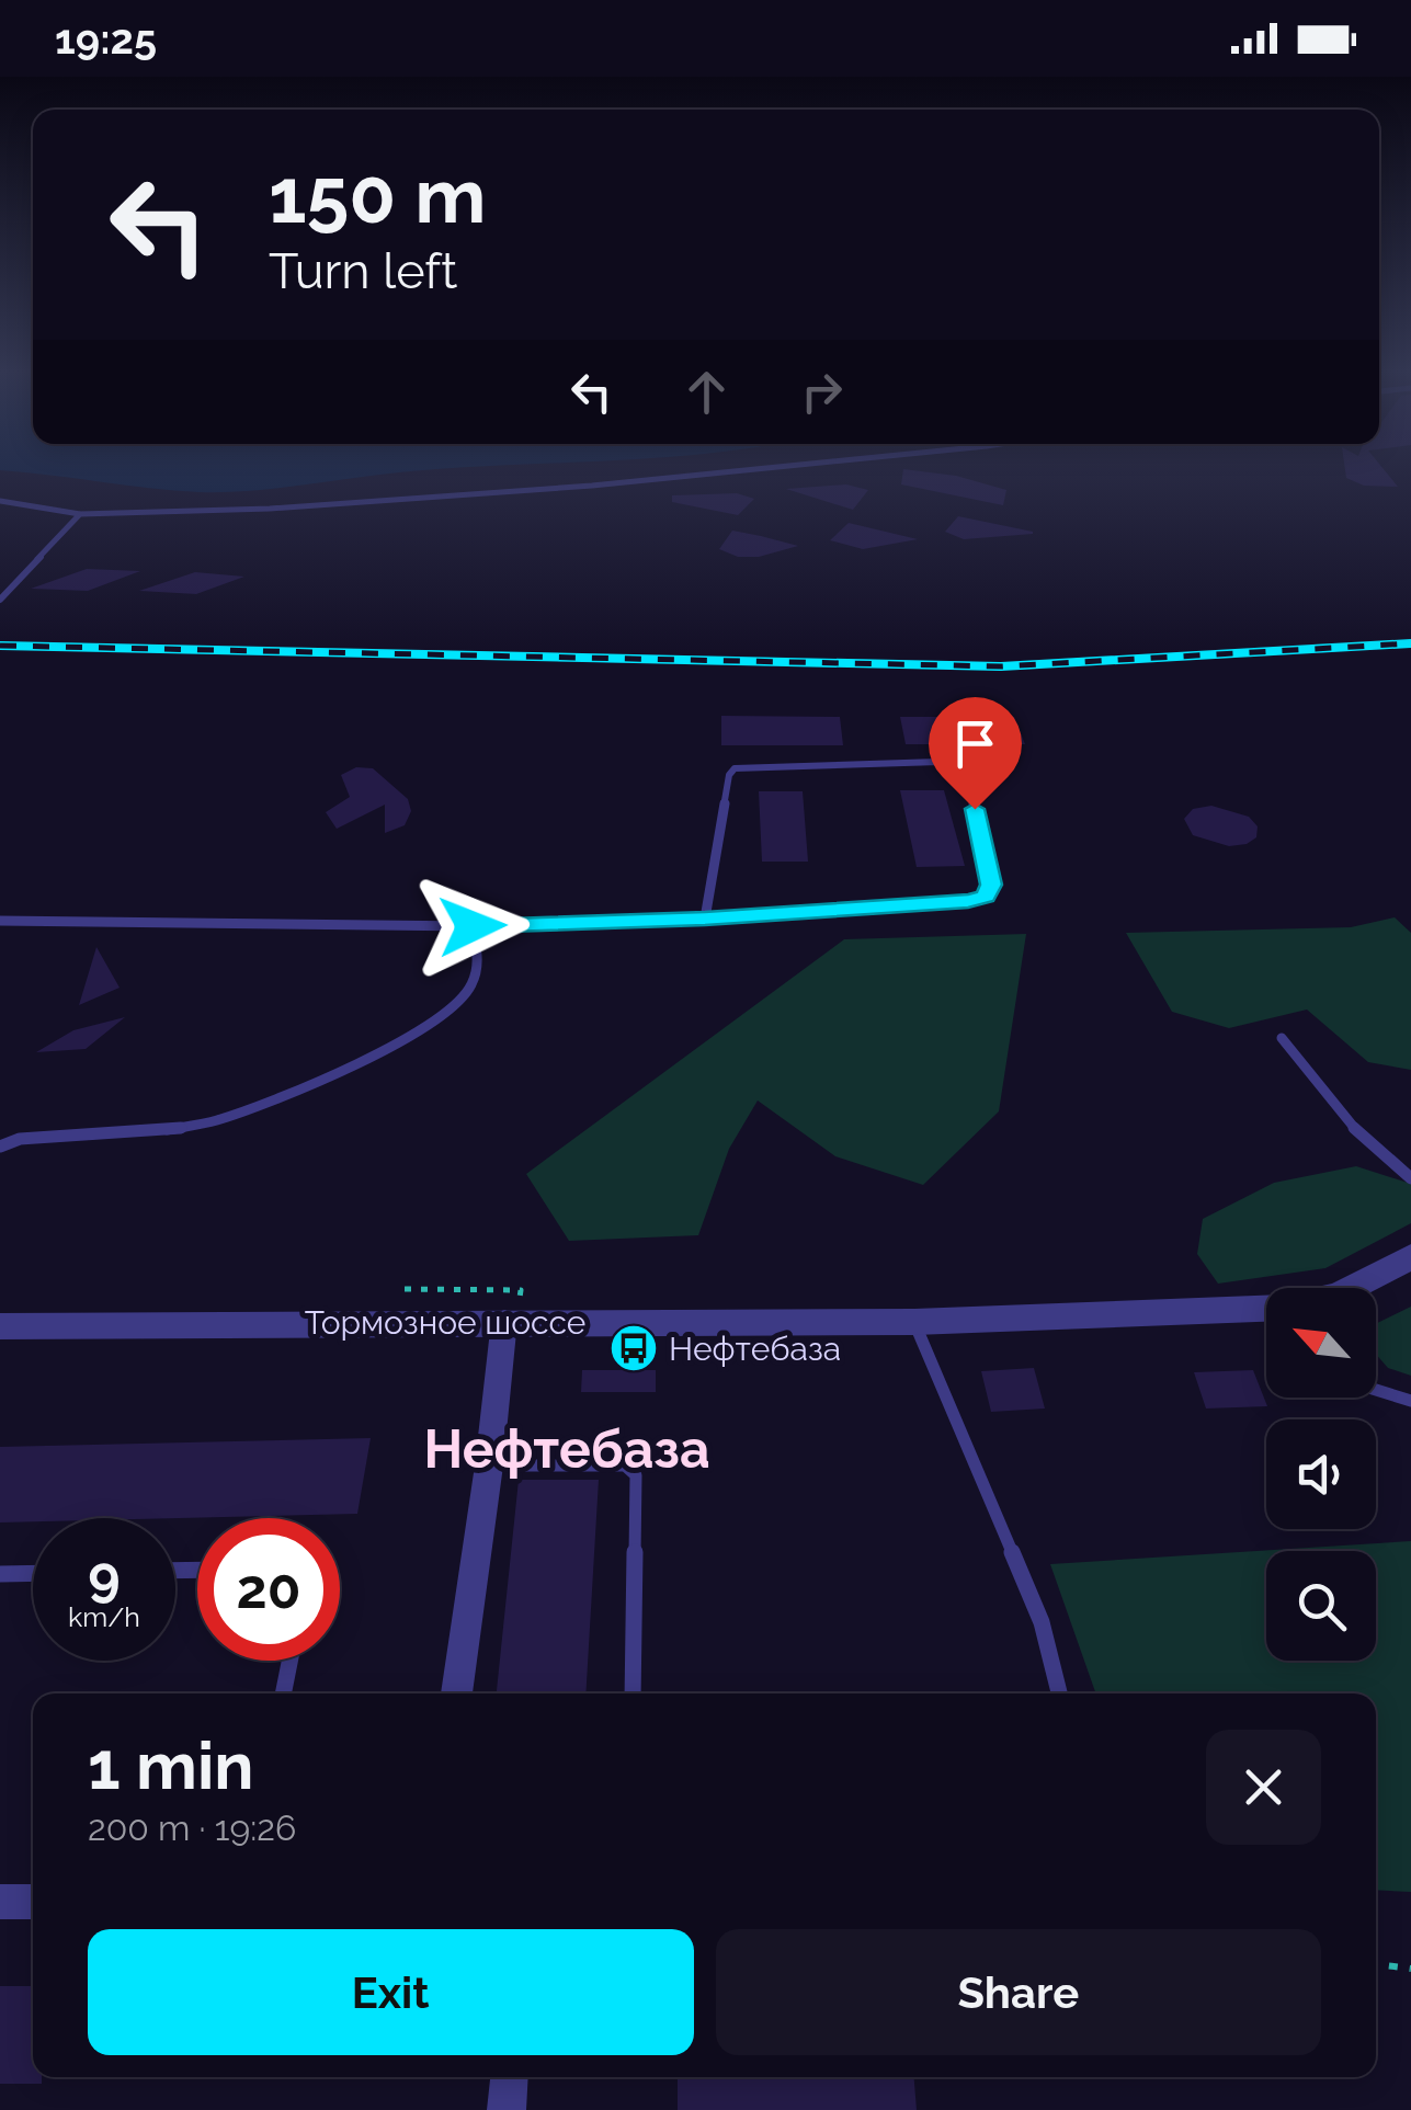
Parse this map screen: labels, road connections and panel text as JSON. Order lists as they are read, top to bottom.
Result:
{
  "streets": {
    "street": ["Тормозное шоссе"]
  },
  "districts": ["Нефтебаза"],
  "places": {
    "bus stop": ["Нефтебаза"]
  },
  "north": "top left",
  "page": {
    "status": "19:25",
    "turn": ["150 m", "Turn left"],
    "speed": "9 km/h",
    "limit": "20",
    "heading": ["1 min", "200 m · 19:26"],
    "buttons": ["Exit", "Share"]
  }
}
